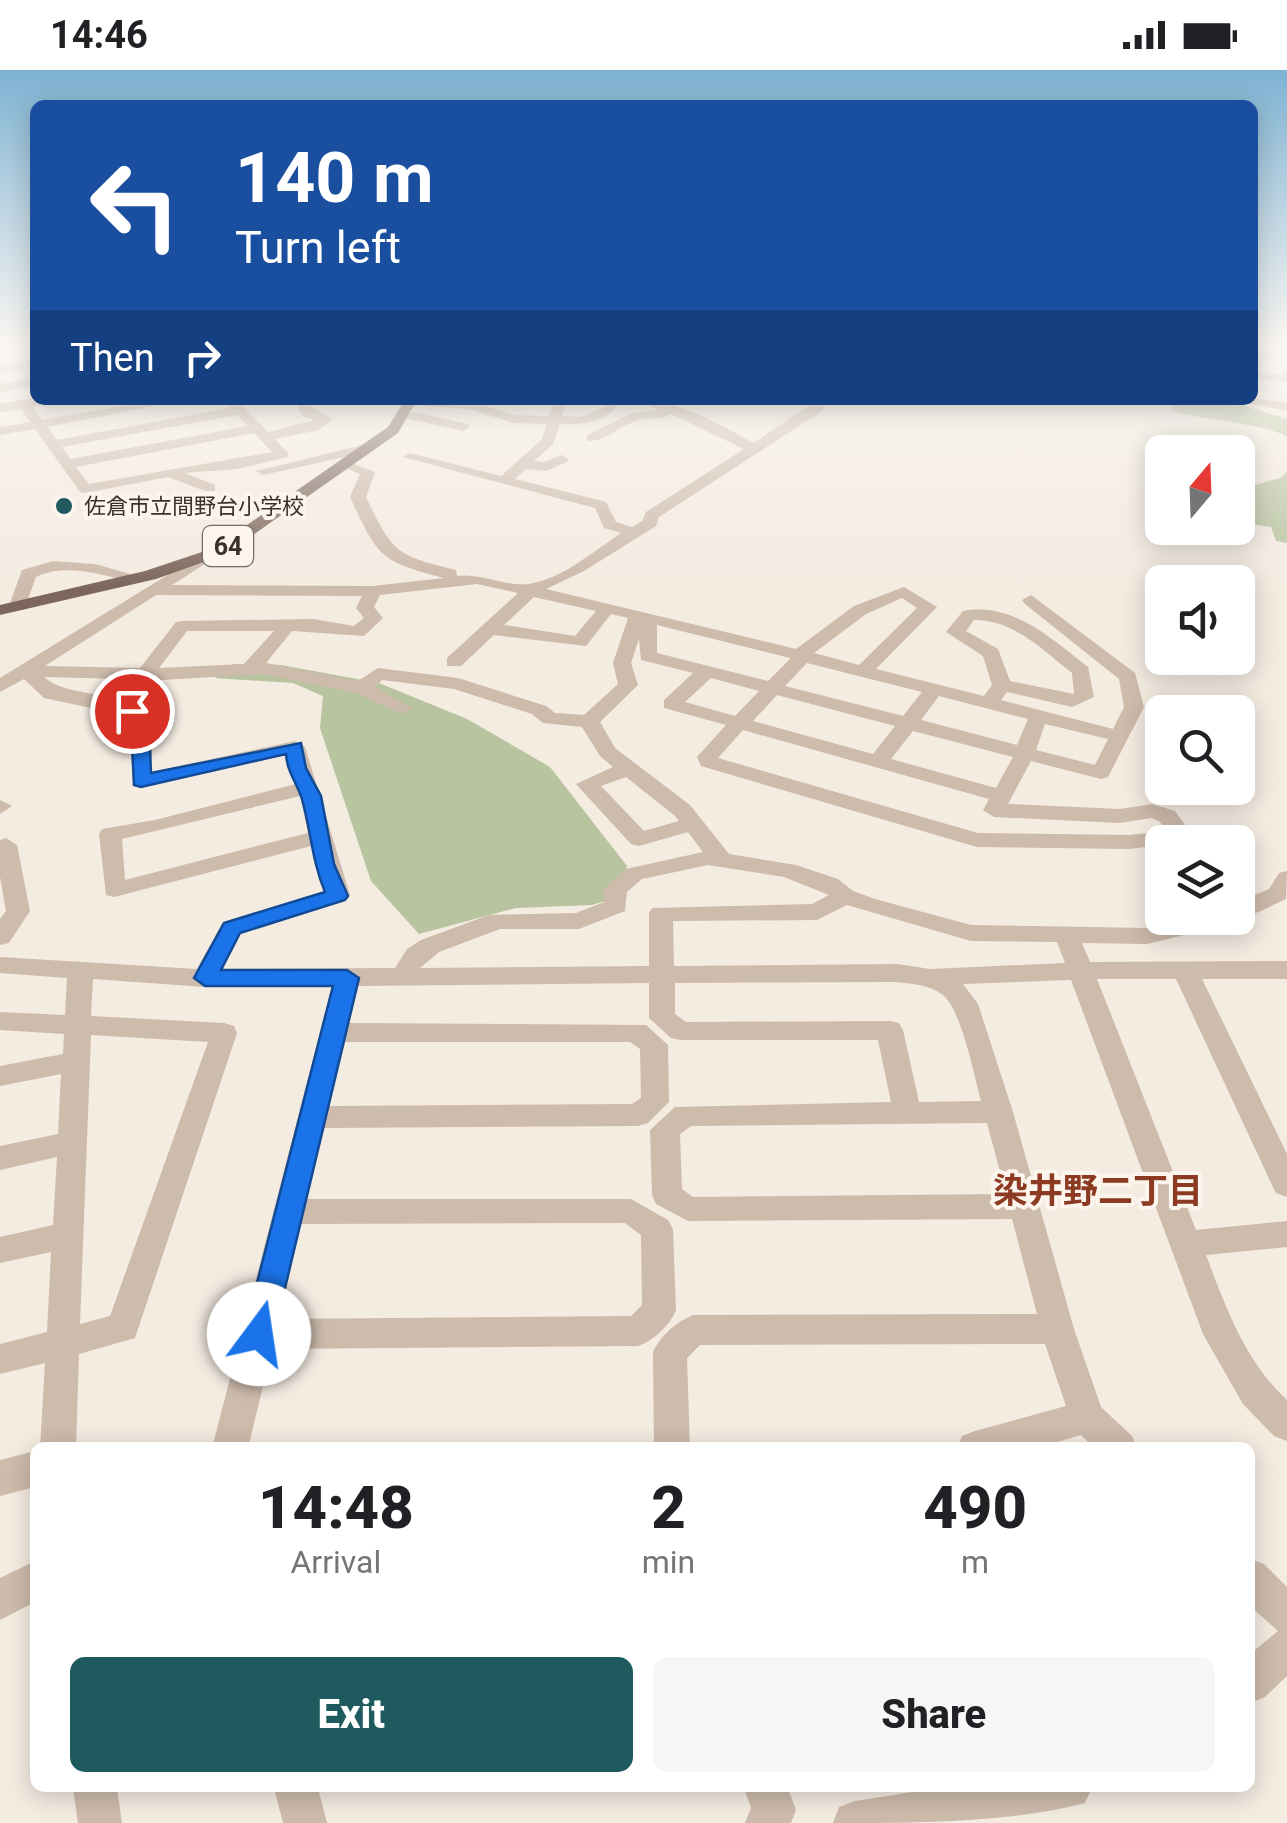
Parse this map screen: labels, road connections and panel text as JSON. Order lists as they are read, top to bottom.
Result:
{
  "streets": {
    "main road": ["64"]
  },
  "districts": ["染井野二丁目"],
  "places": ["佐倉市立間野台小学校"],
  "north": "top",
  "page": {
    "status": "14:46",
    "turn": ["140 m", "Turn left"],
    "then": "Then",
    "eta": [
      "14:48",
      "Arrival",
      "2",
      "min",
      "490",
      "m"
    ],
    "buttons": ["Exit", "Share"]
  }
}
